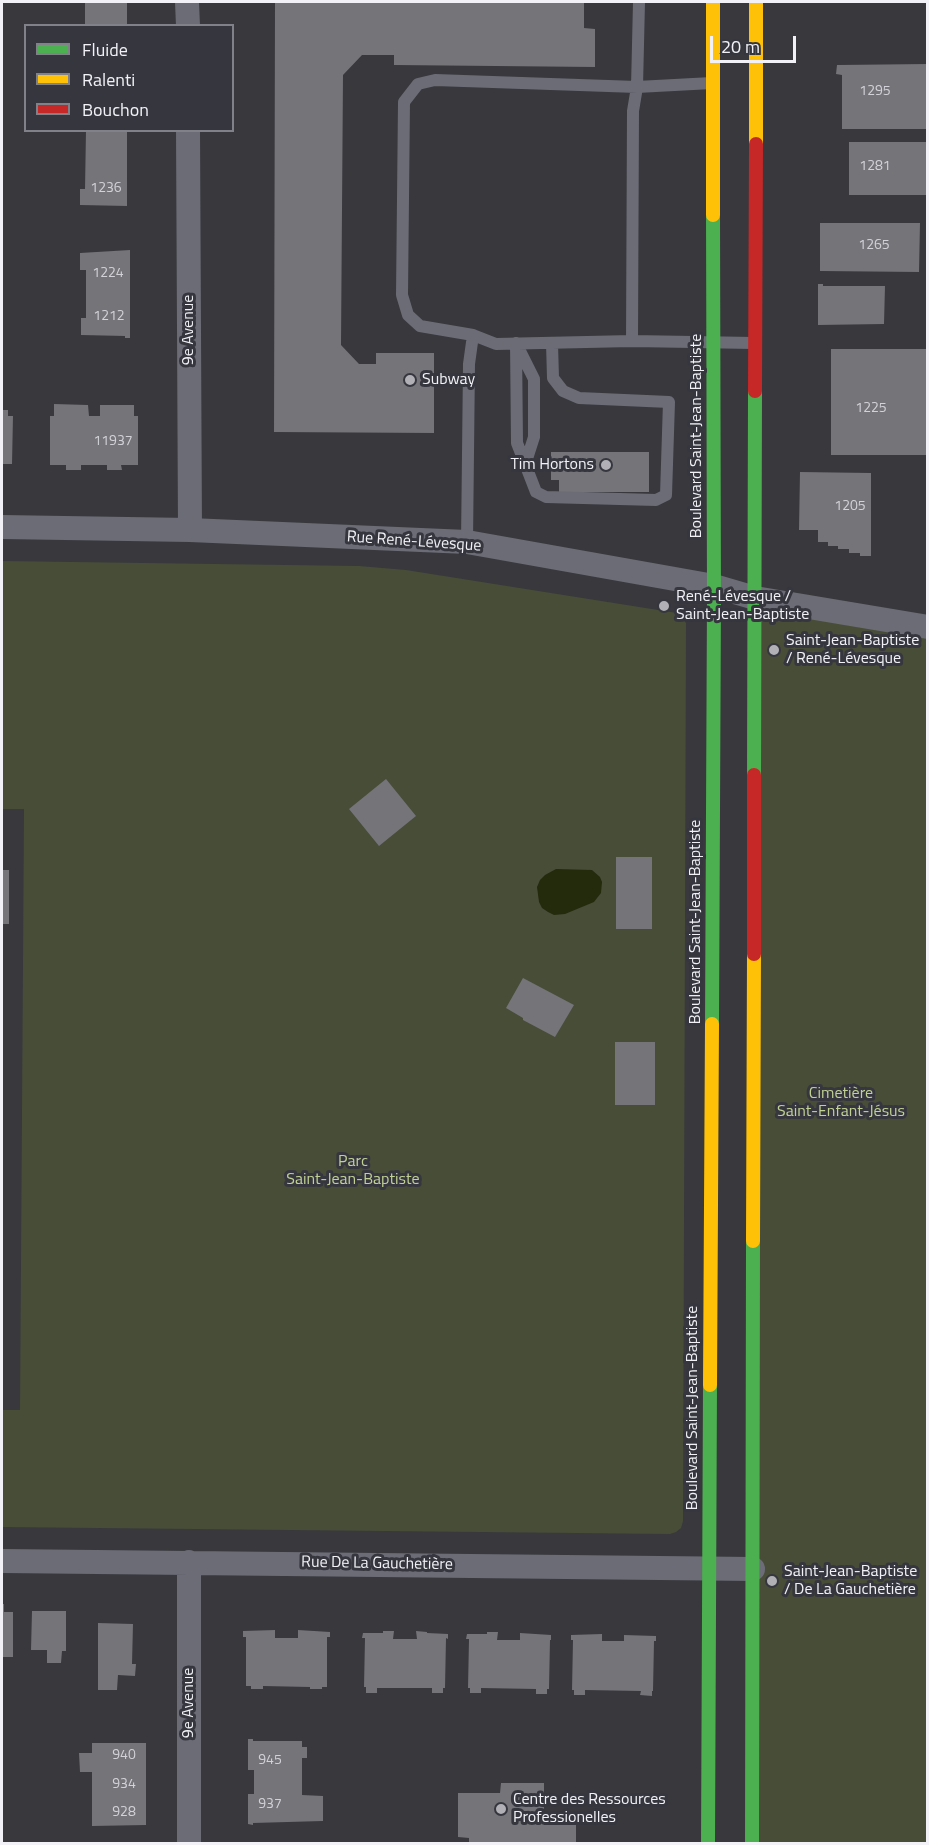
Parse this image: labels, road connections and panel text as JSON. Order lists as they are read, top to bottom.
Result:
{
  "streets": {
    "main road": ["Boulevard Saint-Jean-Baptiste"],
    "street": ["9e Avenue", "Rue René-Lévesque", "Rue De La Gauchetière"]
  },
  "crossings": [
    ["9e Avenue", "Rue René-Lévesque"],
    ["9e Avenue", "Rue De La Gauchetière"],
    ["Boulevard Saint-Jean-Baptiste", "Rue René-Lévesque"],
    ["Boulevard Saint-Jean-Baptiste", "Rue De La Gauchetière"]
  ],
  "parks": ["Cimetière Saint-Enfant-Jésus", "Parc Saint-Jean-Baptiste"],
  "places": [
    "Subway",
    "Tim Hortons",
    "René-Lévesque / Saint-Jean-Baptiste",
    "Saint-Jean-Baptiste / René-Lévesque",
    "Saint-Jean-Baptiste / De La Gauchetière",
    "Centre des Ressources Professionelles"
  ],
  "house_numbers": [
    "1295",
    "1281",
    "1236",
    "1265",
    "1224",
    "1212",
    "1225",
    "11937",
    "1205",
    "940",
    "945",
    "934",
    "937",
    "928"
  ],
  "legend": ["Fluide", "Ralenti", "Bouchon"],
  "scale_bar": "20 m"
}
